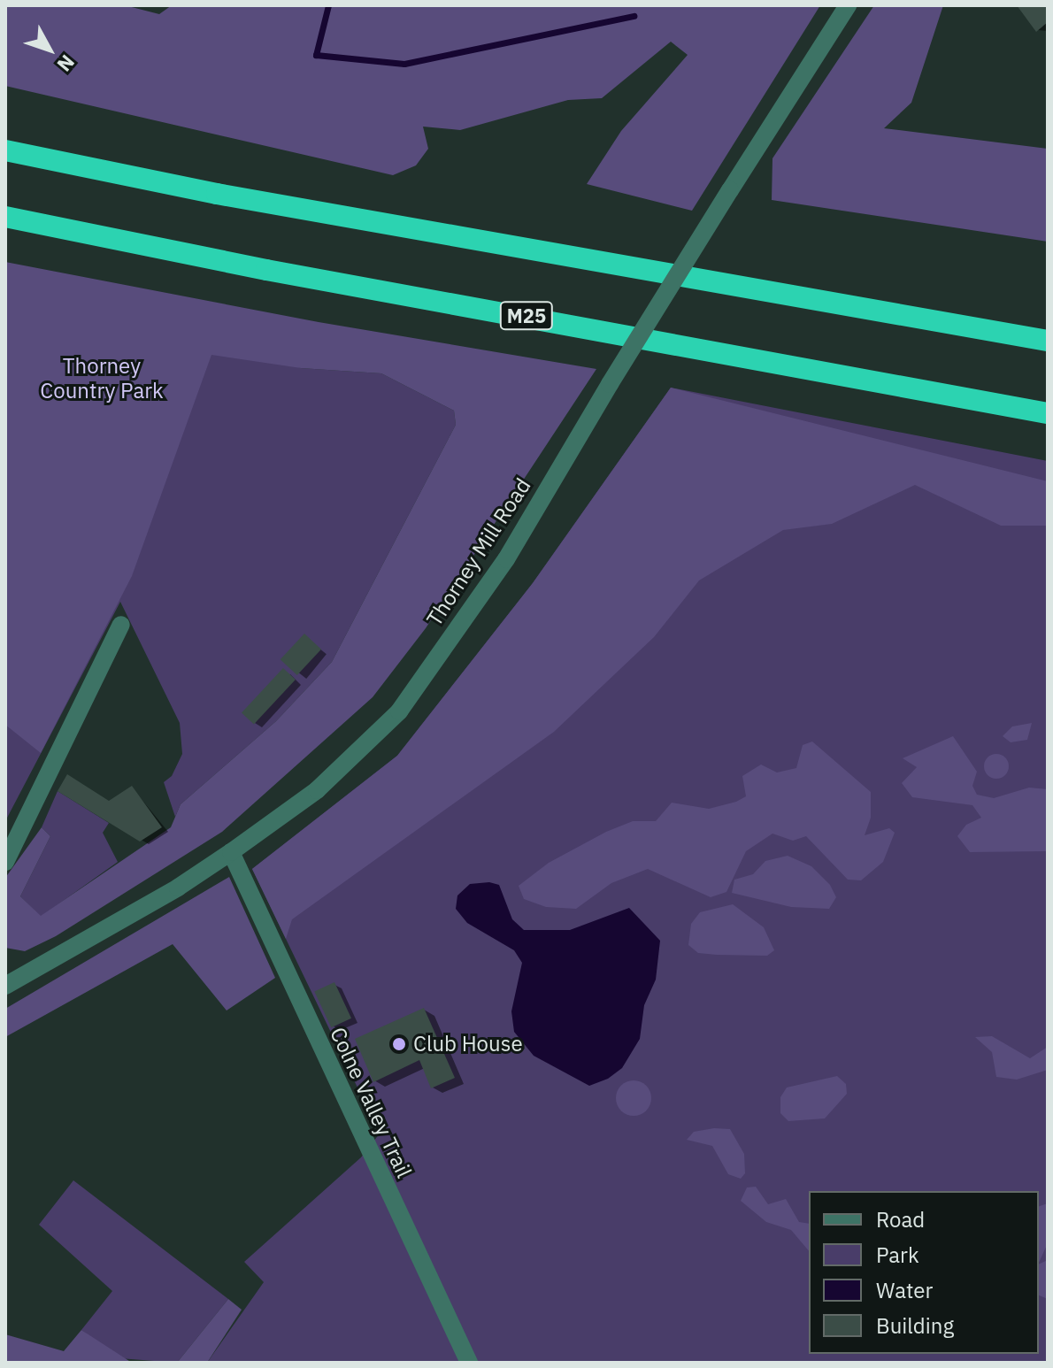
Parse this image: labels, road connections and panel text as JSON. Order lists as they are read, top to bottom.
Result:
{
  "streets": {
    "highway": ["M25"],
    "street": ["Thorney Mill Road", "Colne Valley Trail"]
  },
  "crossings": [
    ["Thorney Mill Road", "Colne Valley Trail"]
  ],
  "parks": ["Thorney Country Park"],
  "places": ["Club House"],
  "legend": [
    "Road",
    "Park",
    "Water",
    "Building"
  ],
  "north": "bottom right"
}
